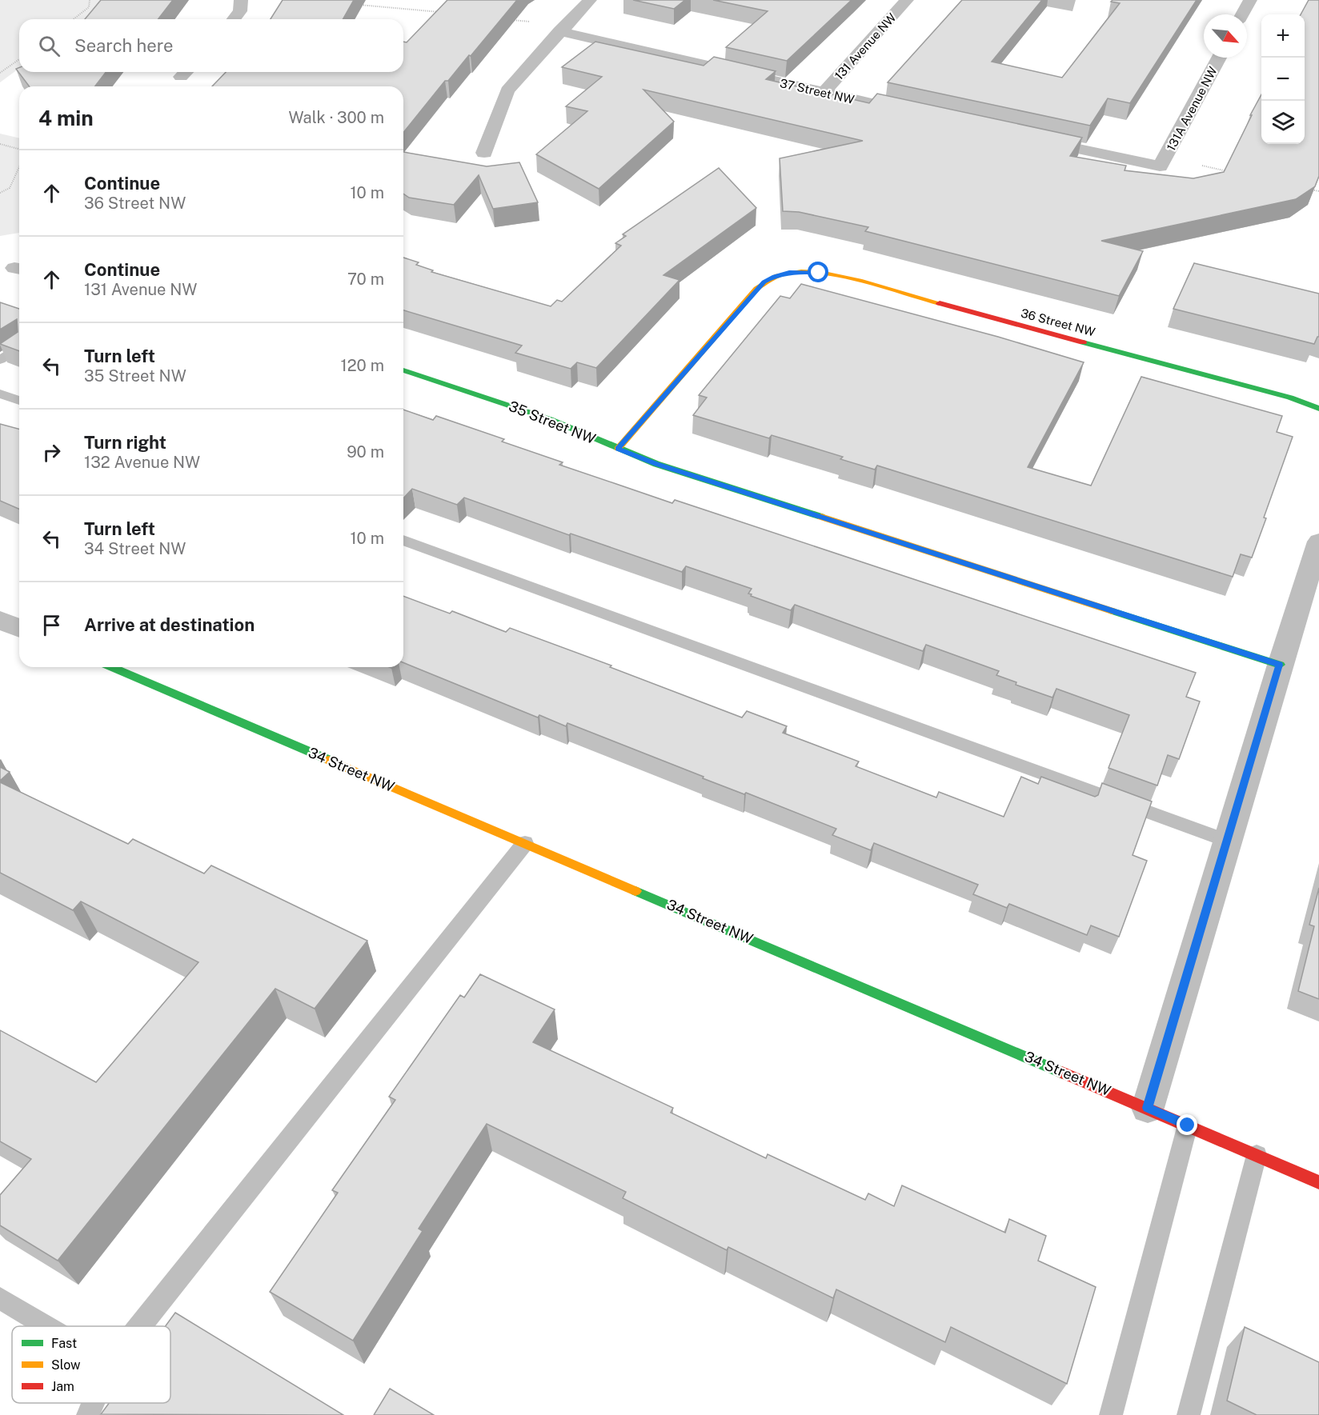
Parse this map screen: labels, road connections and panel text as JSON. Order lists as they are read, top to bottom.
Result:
{
  "streets": {
    "street": [
      "131 Avenue NW",
      "37 Street NW",
      "131A Avenue NW",
      "36 Street NW",
      "35 Street NW",
      "34 Street NW"
    ]
  },
  "crossings": [
    ["131 Avenue NW", "37 Street NW"],
    ["36 Street NW", "35 Street NW"]
  ],
  "legend": ["Fast", "Slow", "Jam"],
  "north": "bottom right",
  "page": {
    "map_buttons": ["+", "−"],
    "search": "Search here",
    "heading": ["4 min", "Walk · 300 m"],
    "list": [
      ["Continue", "36 Street NW", "10 m"],
      ["Continue", "131 Avenue NW", "70 m"],
      ["Turn left", "35 Street NW", "120 m"],
      ["Turn right", "132 Avenue NW", "90 m"],
      ["Turn left", "34 Street NW", "10 m"],
      "Arrive at destination"
    ]
  }
}
